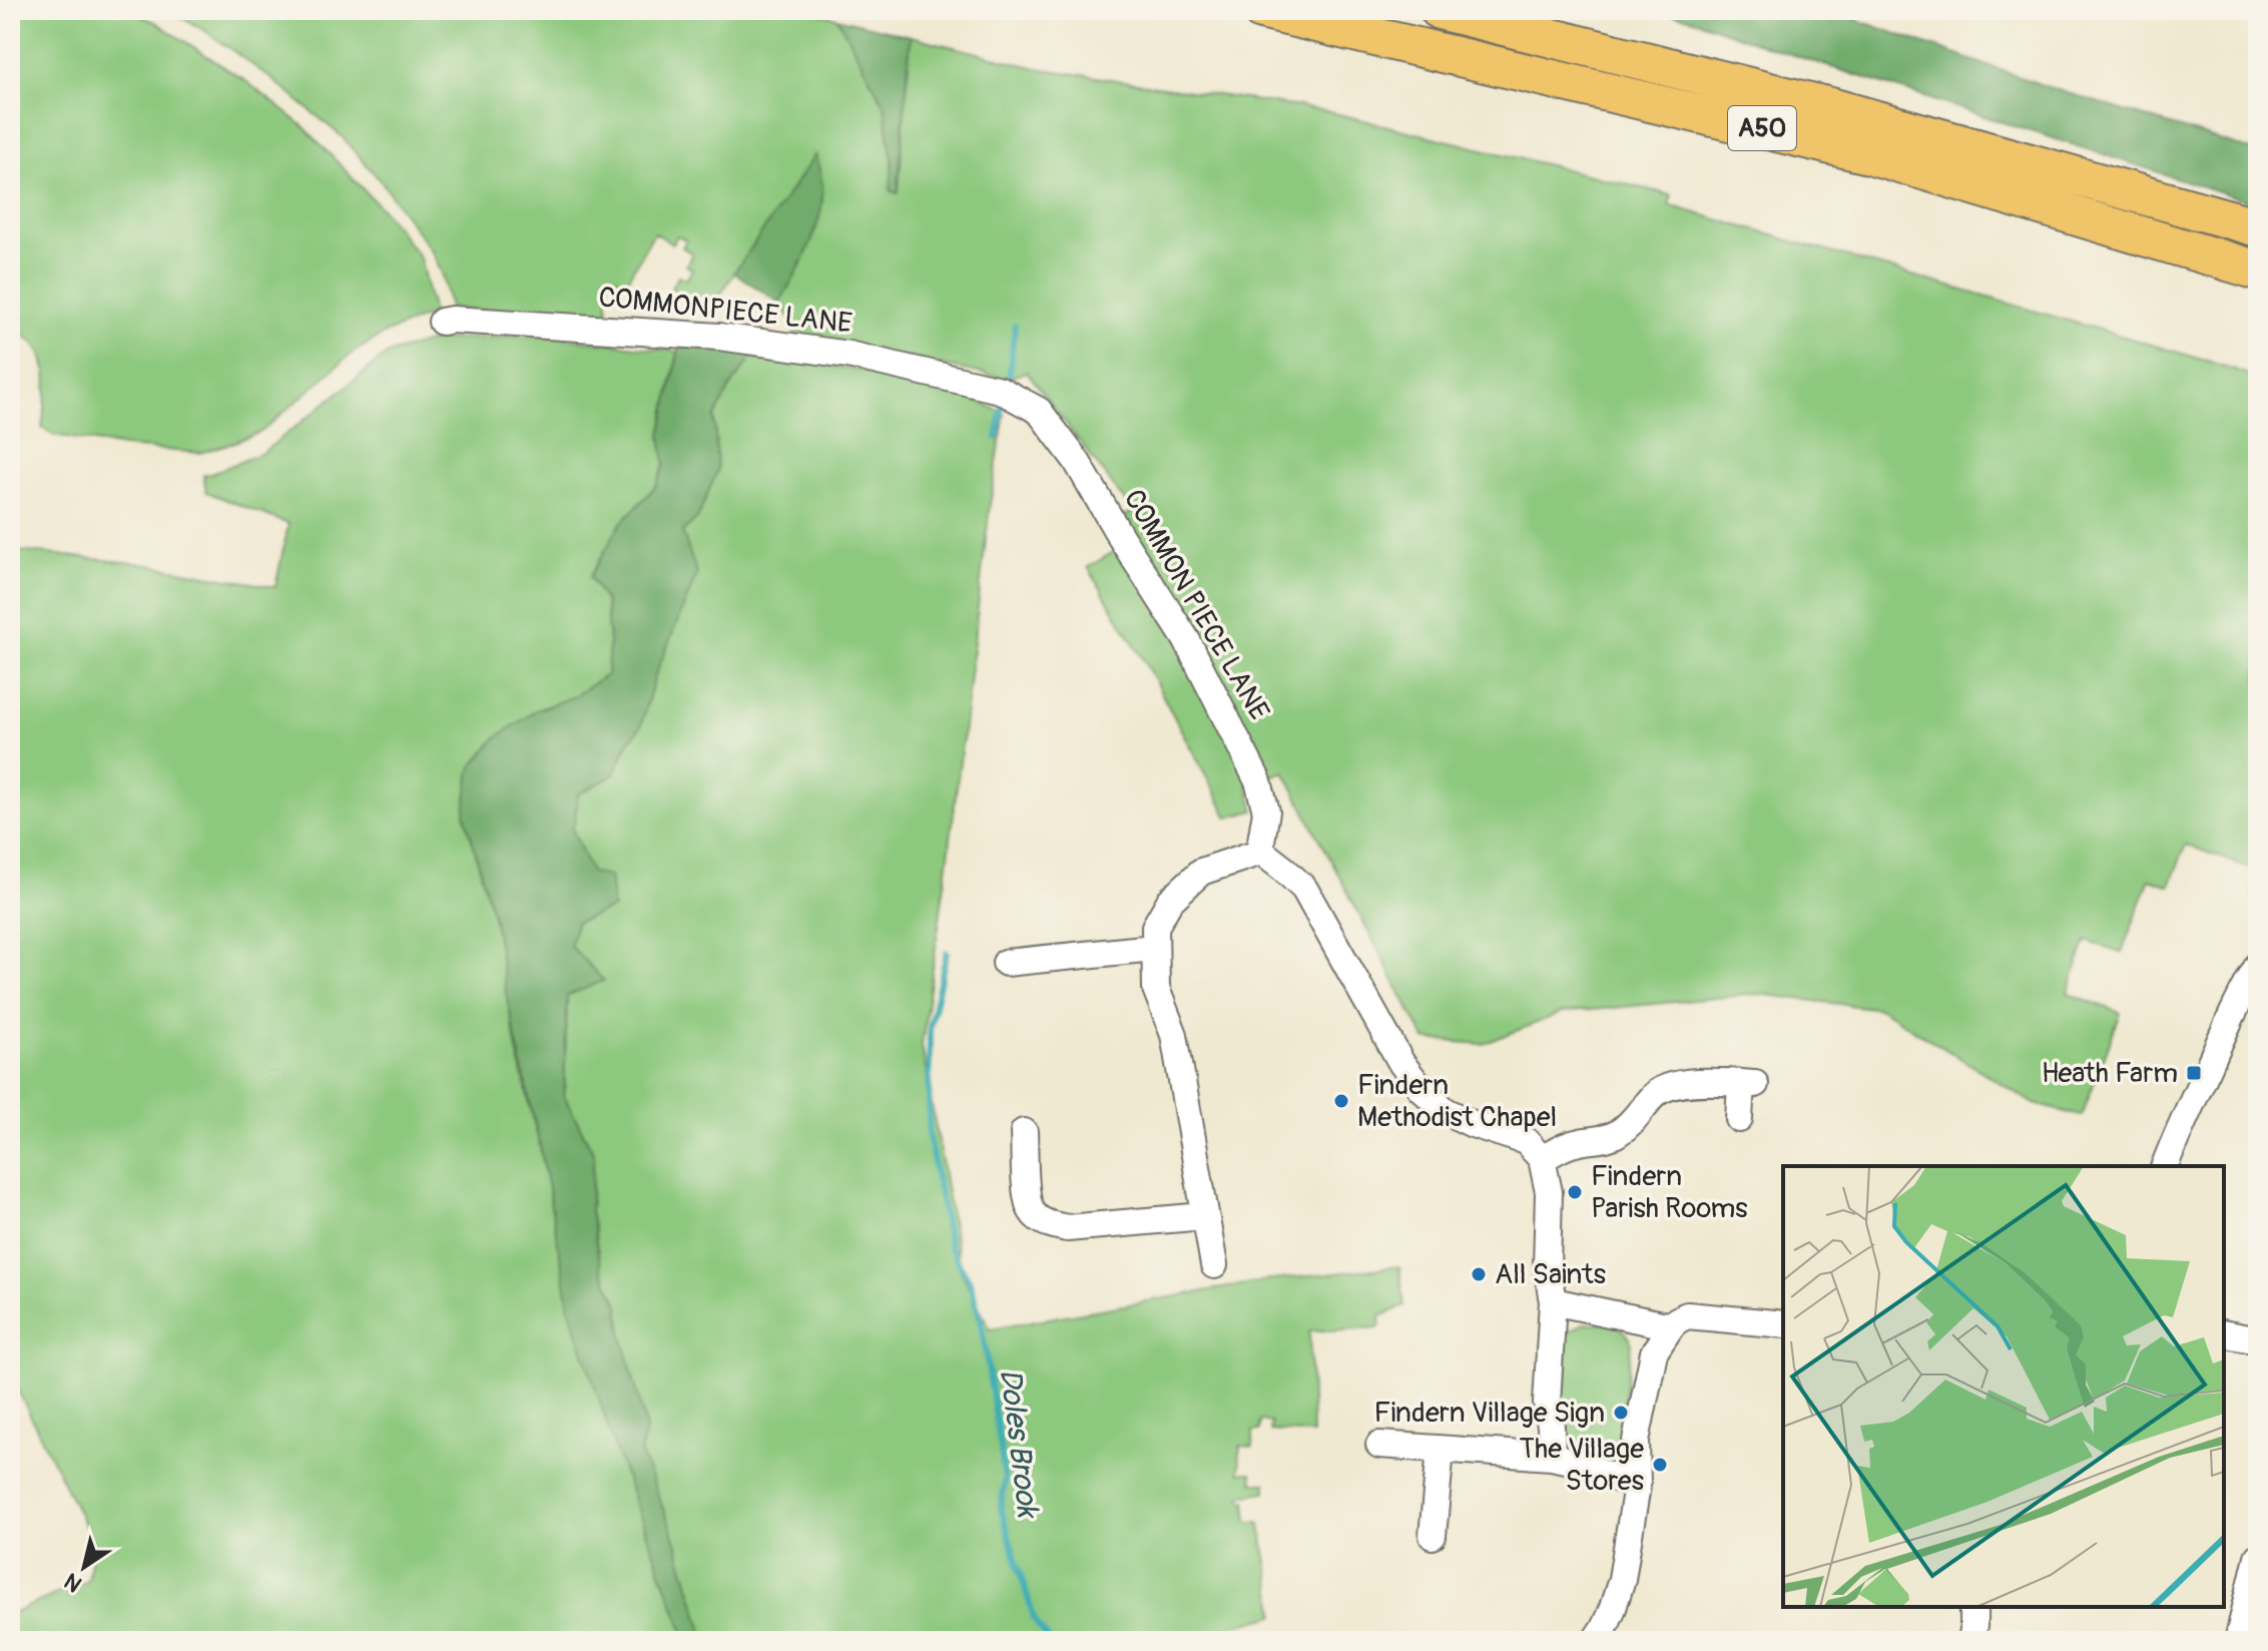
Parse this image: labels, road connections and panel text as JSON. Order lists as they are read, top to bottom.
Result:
{
  "streets": {
    "highway": ["A50"],
    "street": ["COMMONPIECE LANE", "COMMON PIECE LANE"]
  },
  "crossings": [
    ["COMMONPIECE LANE", "COMMON PIECE LANE"]
  ],
  "water": ["Doles Brook"],
  "places": {
    "transit": ["Heath Farm"],
    "other": [
      "Findern Methodist Chapel",
      "Findern Parish Rooms",
      "All Saints",
      "Findern Village Sign",
      "The Village Stores"
    ]
  },
  "north": "bottom left"
}
